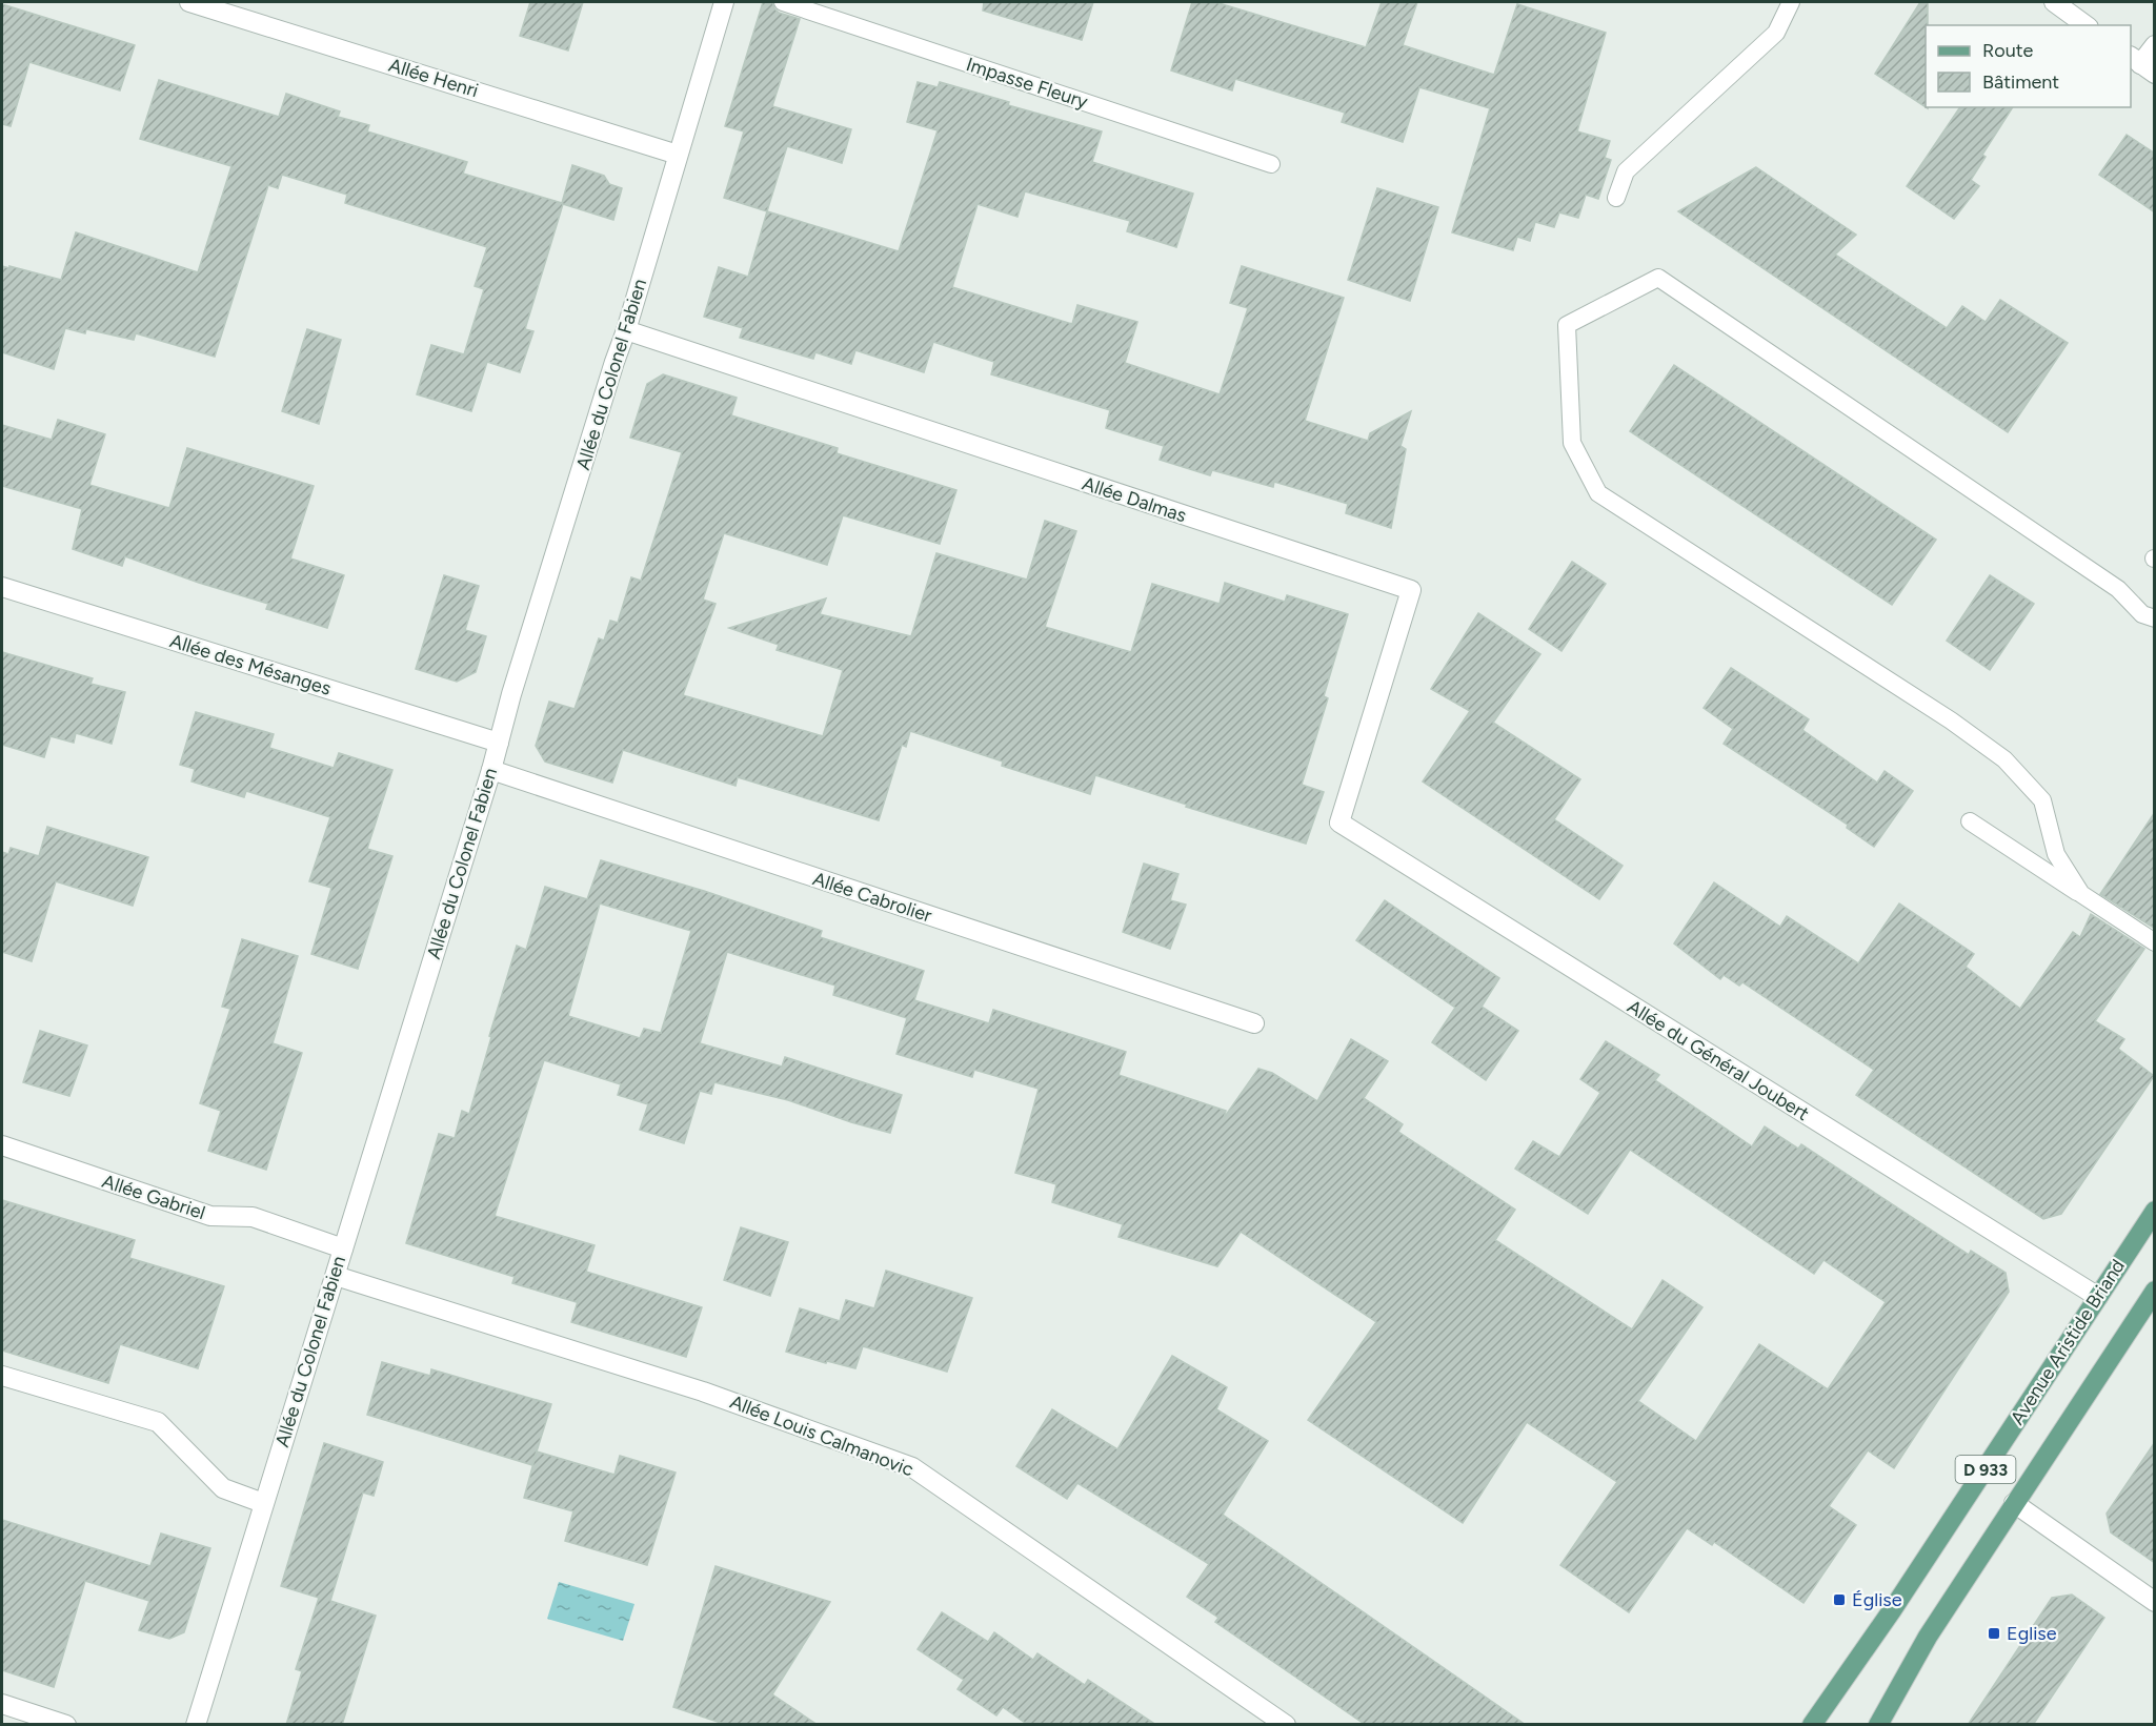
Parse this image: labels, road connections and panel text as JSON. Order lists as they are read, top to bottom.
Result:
{
  "streets": {
    "main road": ["Avenue Aristide Briand", "D 933"],
    "street": [
      "Allée Henri",
      "Allée du Colonel Fabien",
      "Allée Dalmas",
      "Allée des Mésanges",
      "Allée Cabrolier",
      "Allée du Général Joubert",
      "Allée Gabriel",
      "Allée Louis Calmanovic"
    ],
    "lane": ["Impasse Fleury"]
  },
  "crossings": [
    ["Allée Henri", "Allée du Colonel Fabien"],
    ["Allée du Colonel Fabien", "Allée Dalmas"],
    ["Allée du Colonel Fabien", "Allée des Mésanges"],
    ["Allée du Colonel Fabien", "Allée Cabrolier"],
    ["Allée du Colonel Fabien", "Allée Gabriel"],
    ["Allée du Colonel Fabien", "Allée Louis Calmanovic"],
    ["Allée Dalmas", "Allée du Général Joubert"],
    ["Allée du Général Joubert", "Avenue Aristide Briand"]
  ],
  "places": {
    "transit": ["Église", "Eglise"]
  },
  "legend": ["Route", "Bâtiment"]
}
